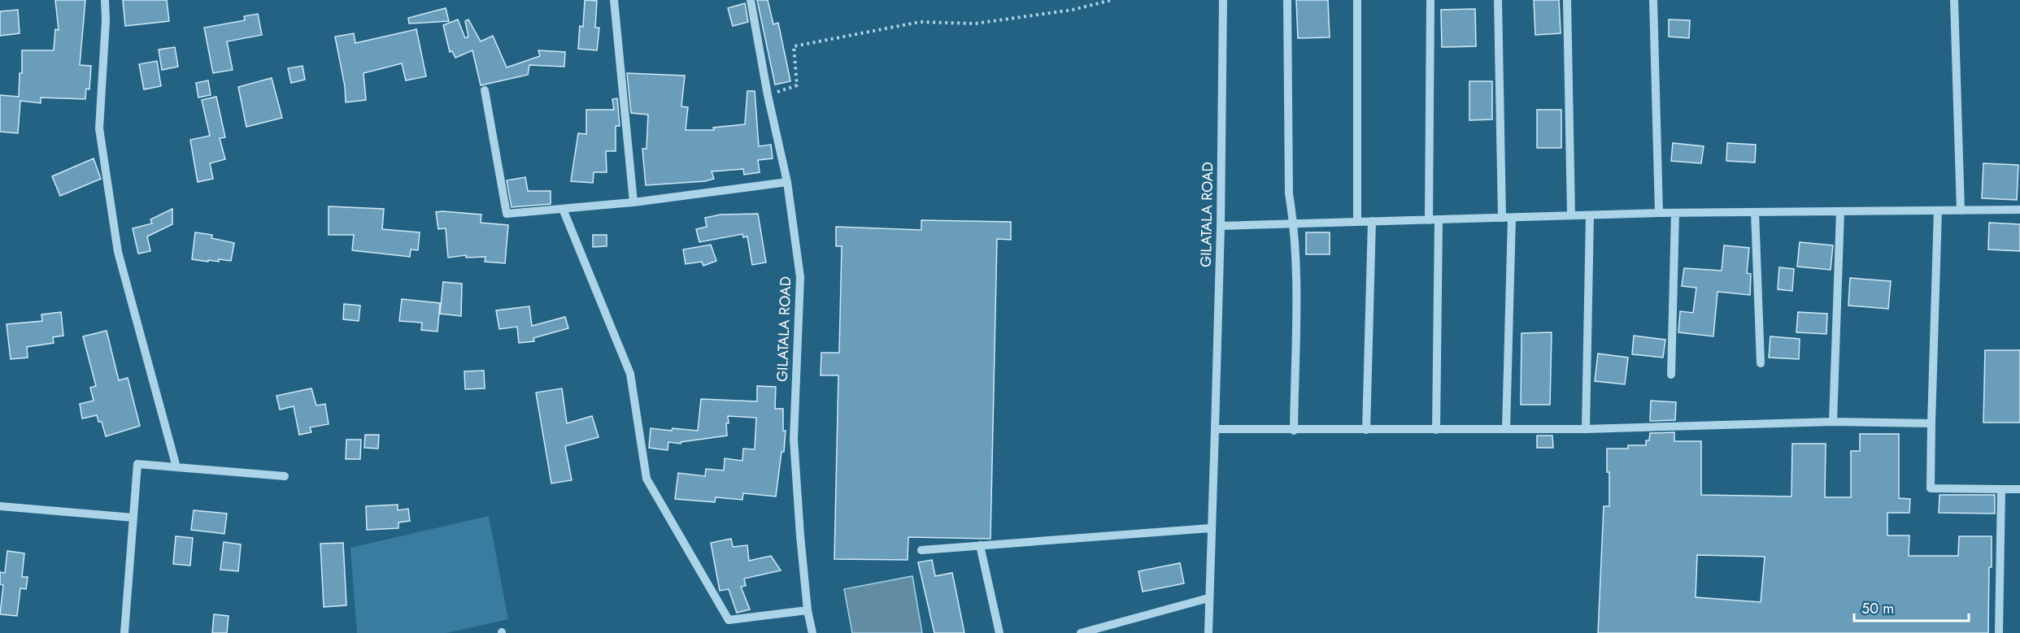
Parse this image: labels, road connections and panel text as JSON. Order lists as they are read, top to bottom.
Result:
{
  "streets": {
    "street": ["GILATALA ROAD"]
  },
  "scale_bar": "50 m"
}
